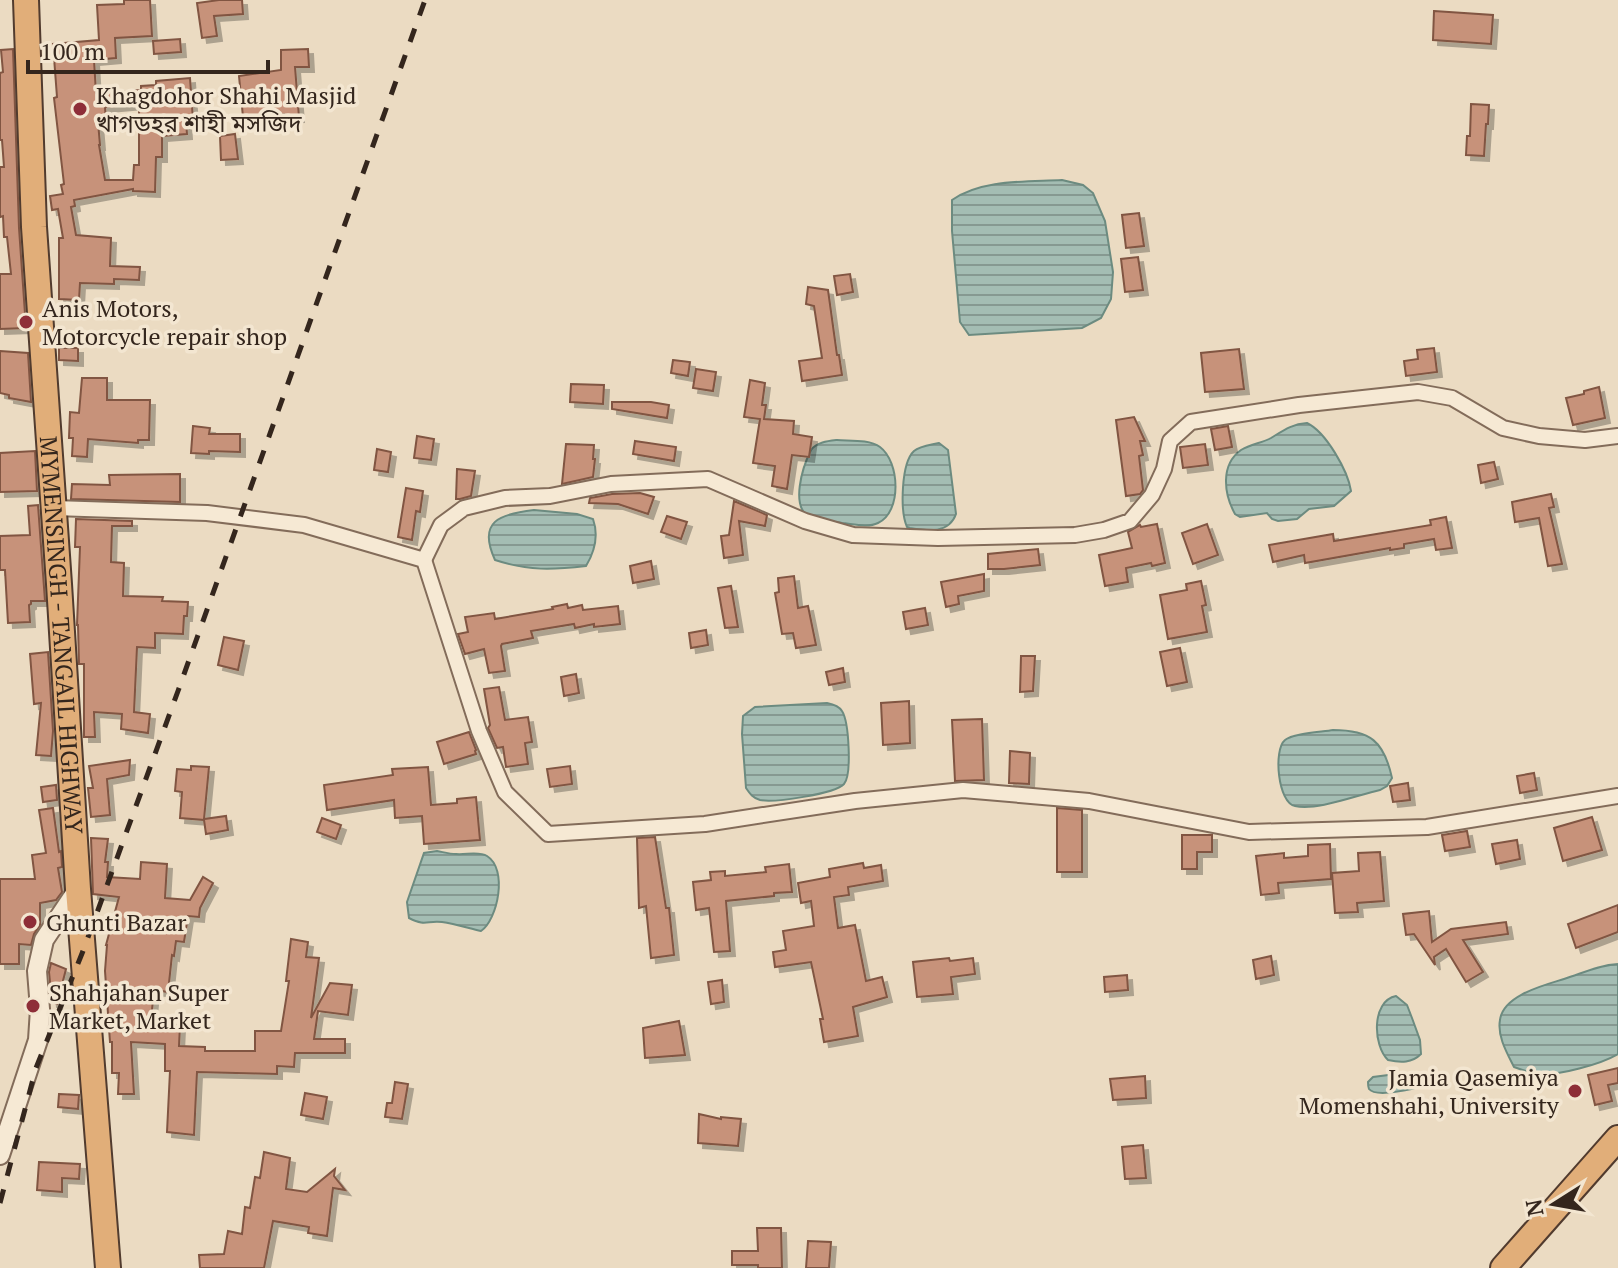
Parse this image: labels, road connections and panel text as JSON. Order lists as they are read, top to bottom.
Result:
{
  "streets": {
    "highway": ["MYMENSINGH - TANGAIL HIGHWAY"]
  },
  "places": [
    "Khagdohor Shahi Masjid খাগডহর শাহী মসজিদ",
    "Anis Motors, Motorcycle repair shop",
    "Ghunti Bazar",
    "Shahjahan Super Market, Market",
    "Jamia Qasemiya Momenshahi, University"
  ],
  "scale_bar": "100 m",
  "north": "left"
}
